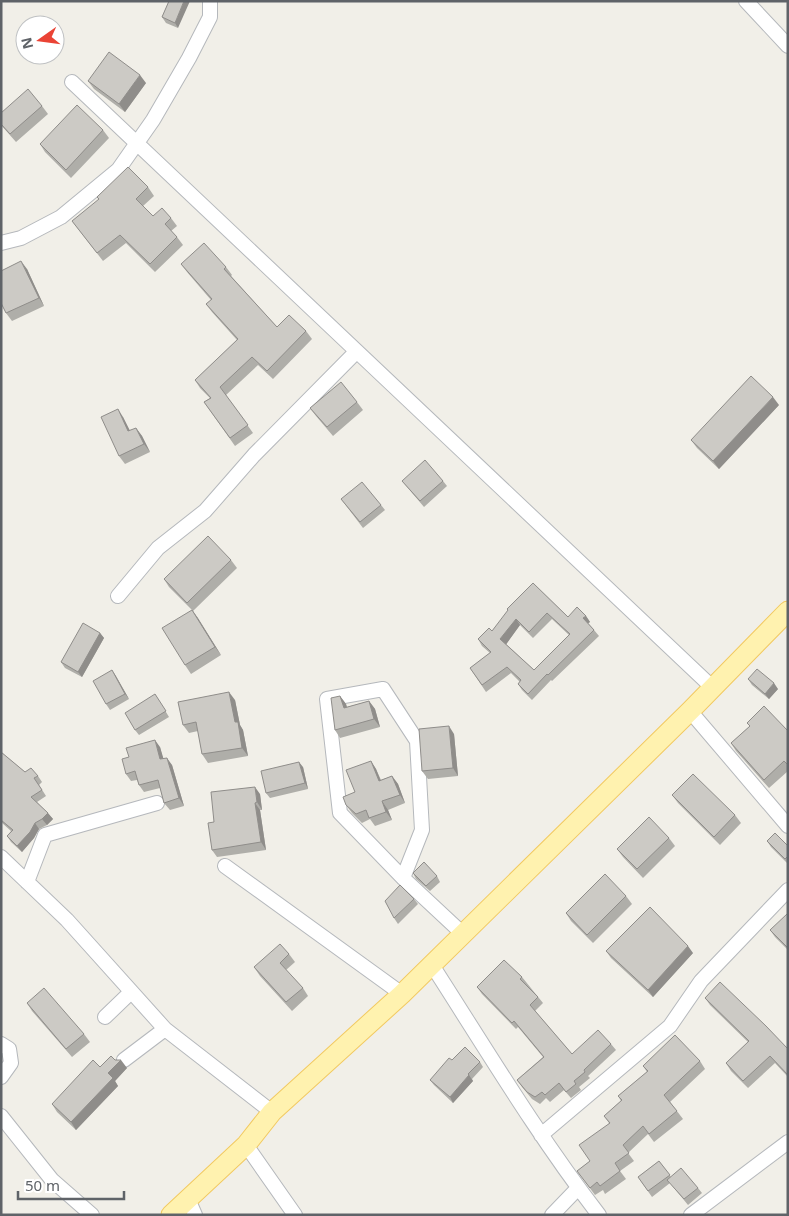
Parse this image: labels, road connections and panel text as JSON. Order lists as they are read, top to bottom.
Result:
{
  "scale_bar": "50 m",
  "north": "left"
}
